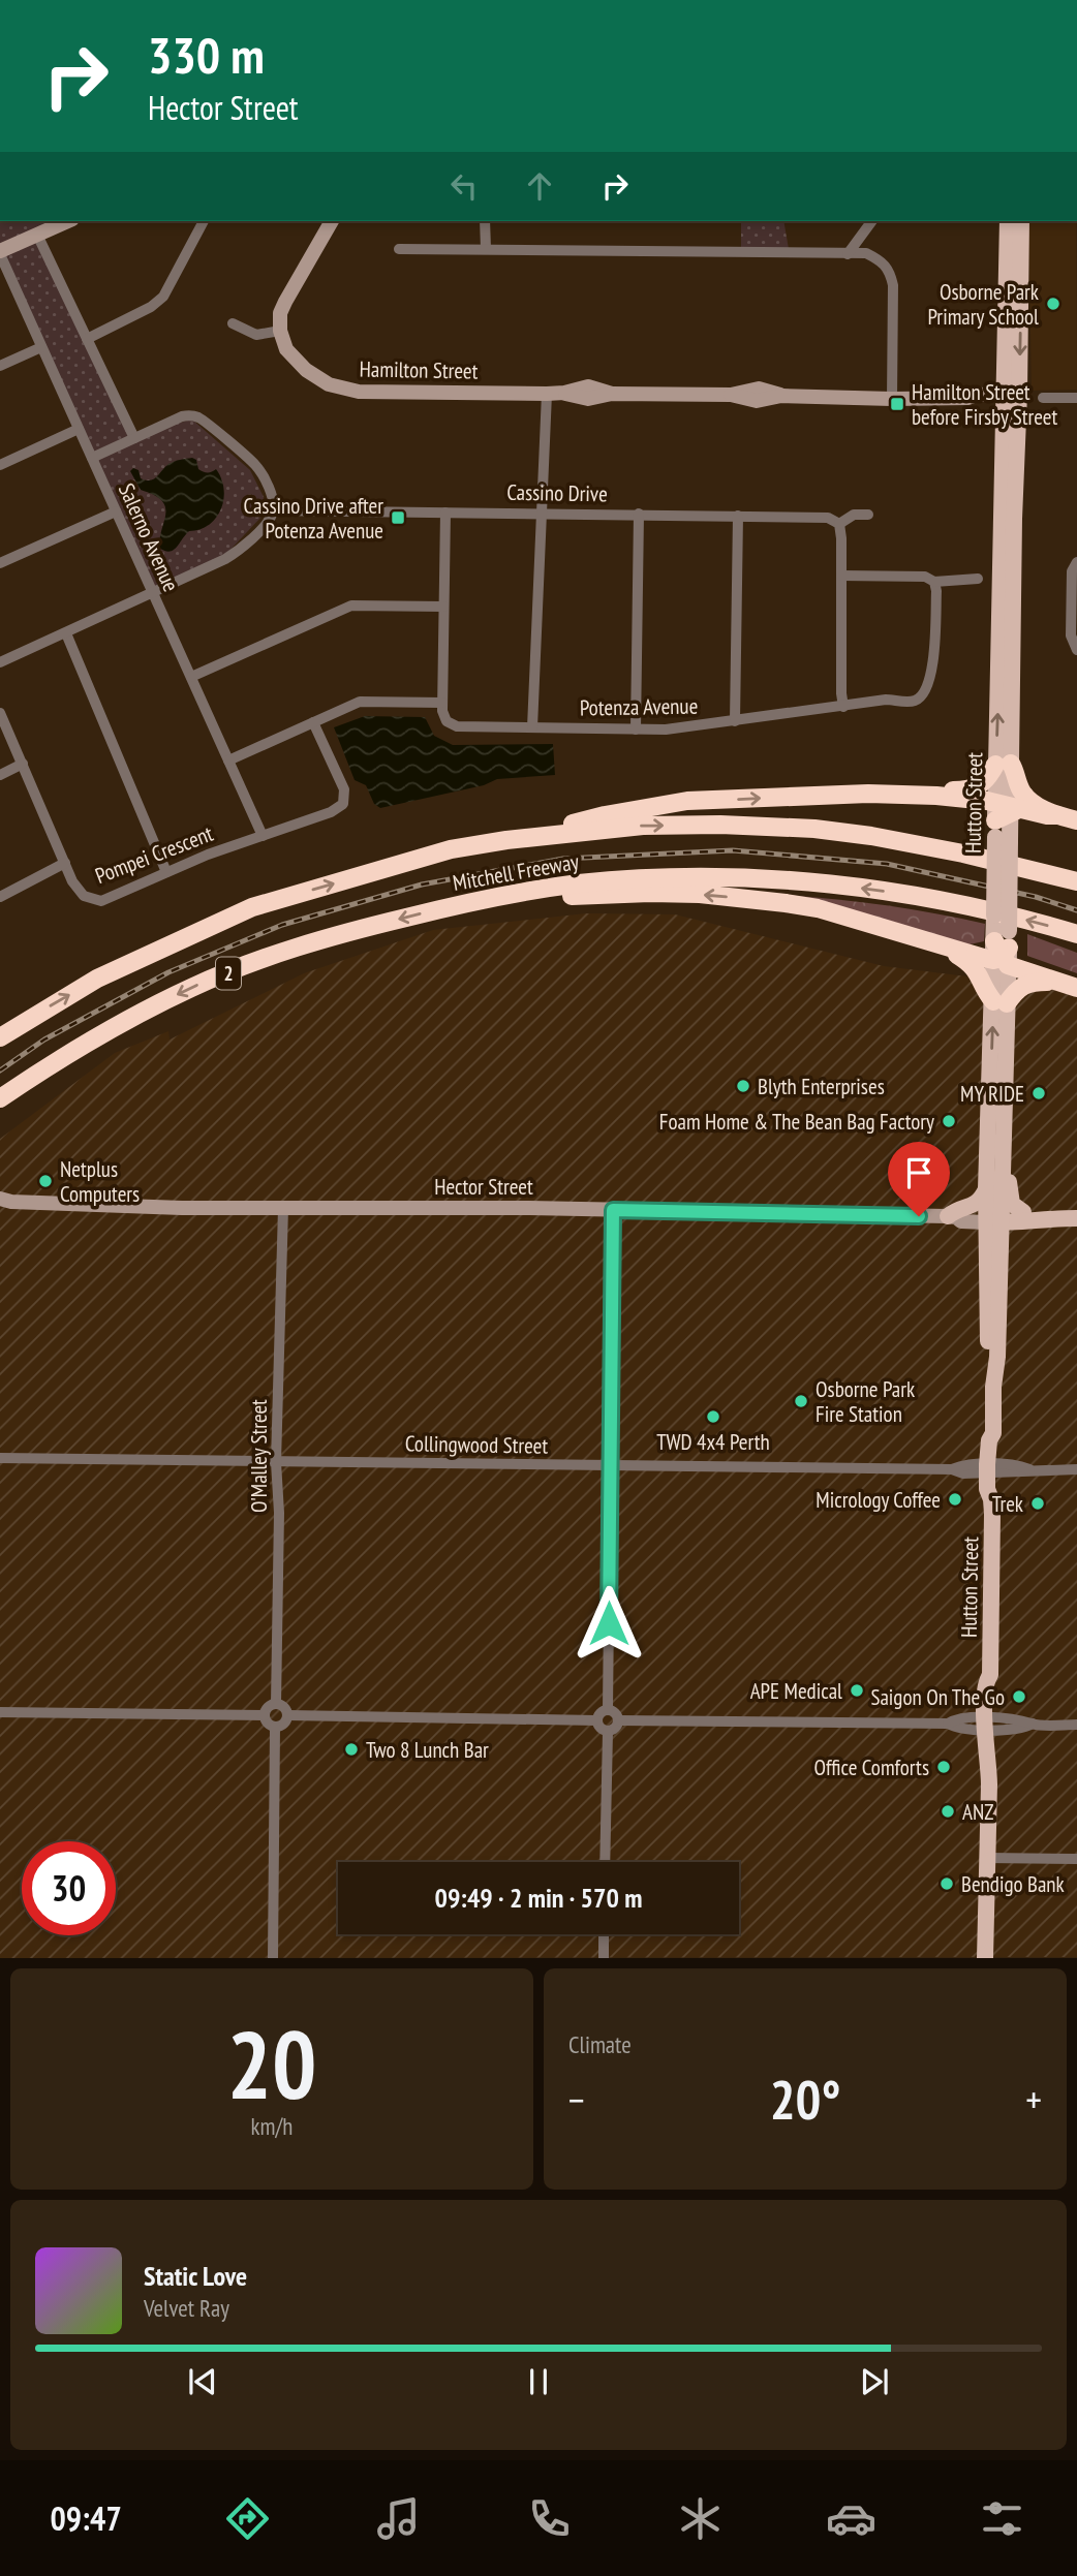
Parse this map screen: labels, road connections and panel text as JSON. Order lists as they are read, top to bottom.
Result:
{
  "streets": {
    "highway": ["Mitchell Freeway", "2"],
    "main road": ["Hutton Street", "Hector Street"],
    "street": [
      "Hamilton Street",
      "Cassino Drive",
      "Salerno Avenue",
      "Potenza Avenue",
      "Pompei Crescent",
      "Collingwood Street",
      "O'Malley Street"
    ]
  },
  "crossings": [
    ["Hamilton Street", "Hutton Street"],
    ["Salerno Avenue", "Pompei Crescent"],
    ["Hutton Street", "Hector Street"],
    ["Hutton Street", "Collingwood Street"],
    ["Hector Street", "O'Malley Street"],
    ["Collingwood Street", "O'Malley Street"]
  ],
  "places": {
    "other": [
      "Osborne Park Primary School",
      "Blyth Enterprises",
      "MY RIDE",
      "Foam Home & The Bean Bag Factory",
      "Netplus Computers",
      "Osborne Park Fire Station",
      "TWD 4x4 Perth",
      "Micrology Coffee",
      "Trek",
      "APE Medical",
      "Saigon On The Go",
      "Two 8 Lunch Bar",
      "Office Comforts",
      "ANZ",
      "Bendigo Bank"
    ],
    "transit": ["Hamilton Street before Firsby Street", "Cassino Drive after Potenza Avenue"]
  },
  "page": {
    "turn": ["330 m", "Hector Street"],
    "limit": "30",
    "trip": "09:49 · 2 min · 570 m",
    "tile": [
      ["20", "km/h"],
      "Climate"
    ],
    "heat": ["−", "20°", "+"],
    "song": ["Static Love", "Velvet Ray"],
    "tabs": "09:47"
  }
}
